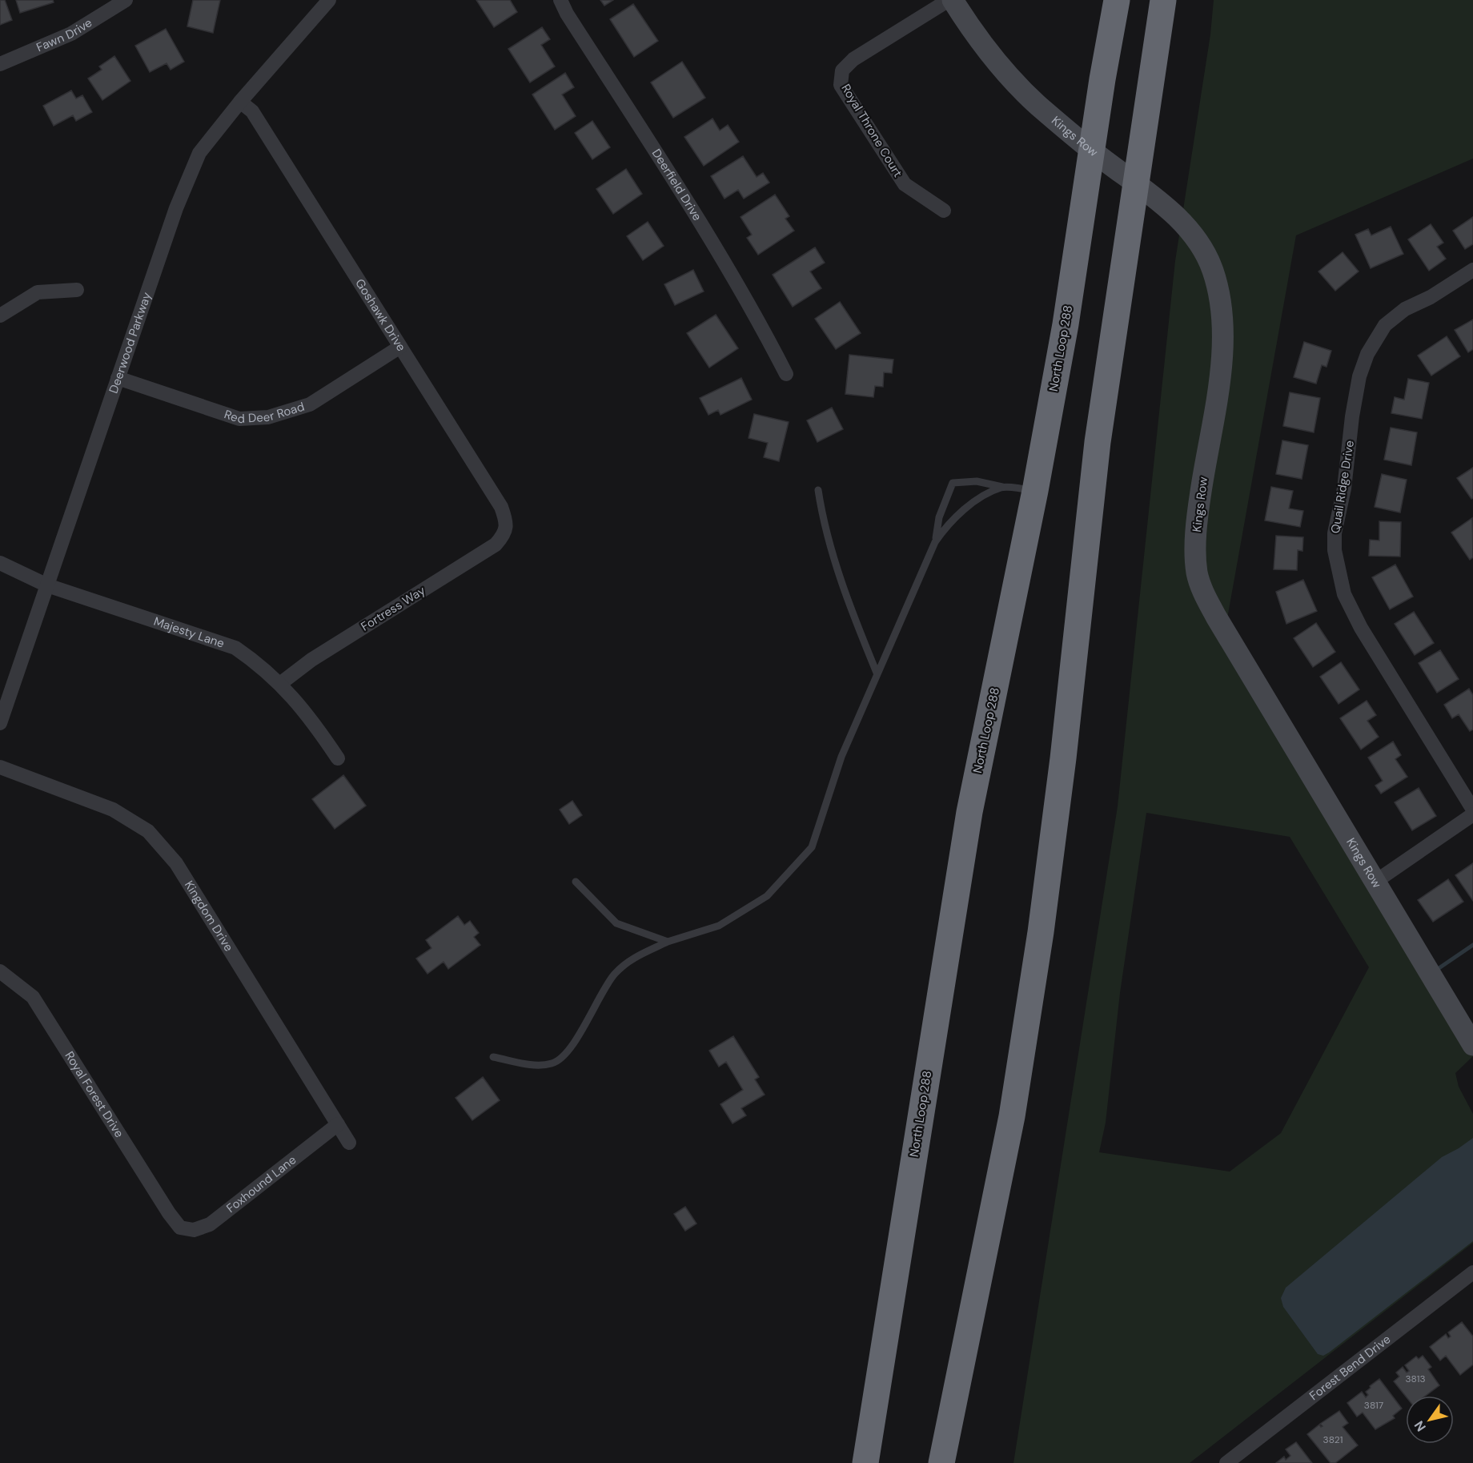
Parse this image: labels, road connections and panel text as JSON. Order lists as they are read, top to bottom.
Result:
{
  "streets": {
    "highway": ["North Loop 288"],
    "street": [
      "Fawn Drive",
      "Royal Throne Court",
      "Kings Row",
      "Deerfield Drive",
      "Goshawk Drive",
      "Deerwood Parkway",
      "Red Deer Road",
      "Quail Ridge Drive",
      "Fortress Way",
      "Majesty Lane",
      "Kingdom Drive",
      "Royal Forest Drive",
      "Foxhound Lane",
      "Forest Bend Drive"
    ]
  },
  "crossings": [
    ["Kings Row", "North Loop 288"],
    ["Goshawk Drive", "Deerwood Parkway"],
    ["Goshawk Drive", "Red Deer Road"],
    ["Goshawk Drive", "Fortress Way"],
    ["Deerwood Parkway", "Red Deer Road"],
    ["Deerwood Parkway", "Majesty Lane"],
    ["Fortress Way", "Majesty Lane"],
    ["Kingdom Drive", "Foxhound Lane"],
    ["Royal Forest Drive", "Foxhound Lane"]
  ],
  "house_numbers": ["3813", "3817", "3821"],
  "north": "bottom left"
}
